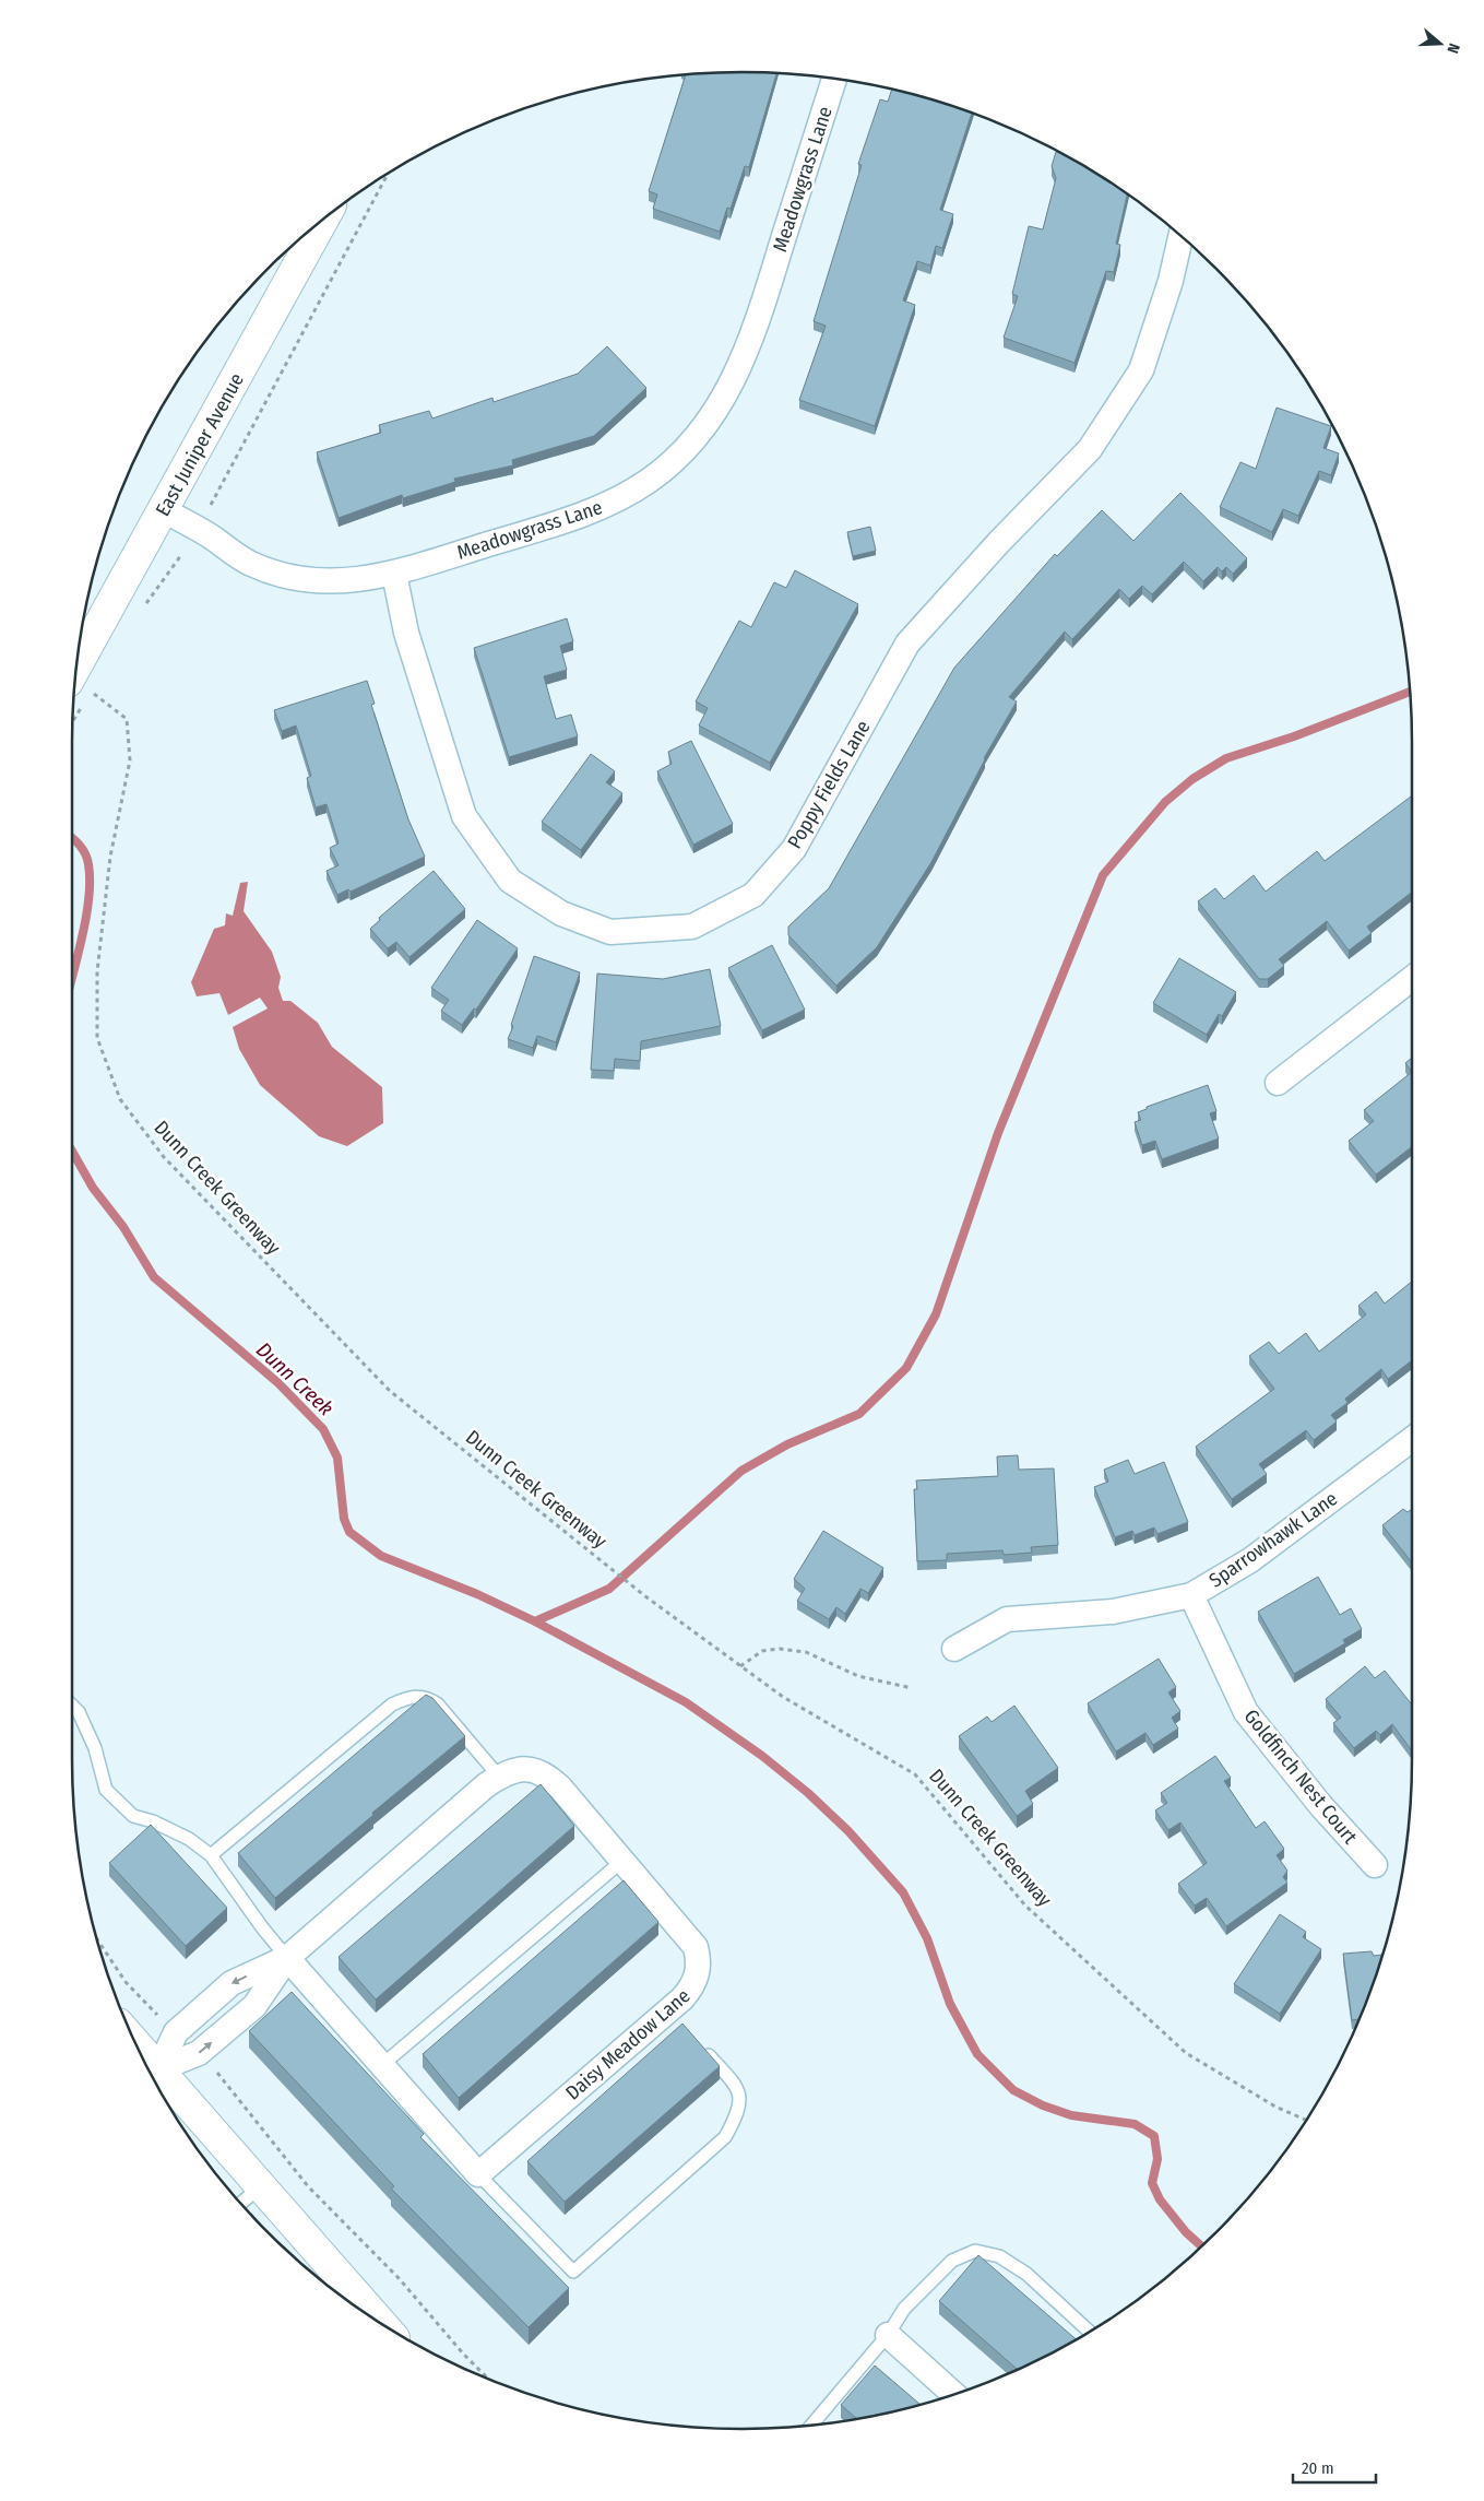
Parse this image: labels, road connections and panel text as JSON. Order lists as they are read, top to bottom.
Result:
{
  "streets": {
    "street": [
      "Meadowgrass Lane",
      "East Juniper Avenue",
      "Poppy Fields Lane",
      "Sparrowhawk Lane",
      "Goldfinch Nest Court",
      "Daisy Meadow Lane"
    ],
    "path": ["Dunn Creek Greenway"]
  },
  "crossings": [
    ["Meadowgrass Lane", "East Juniper Avenue"],
    ["Meadowgrass Lane", "Poppy Fields Lane"],
    ["East Juniper Avenue", "Dunn Creek Greenway"],
    ["Sparrowhawk Lane", "Goldfinch Nest Court"]
  ],
  "water": ["Dunn Creek"],
  "scale_bar": "20 m",
  "north": "right"
}
